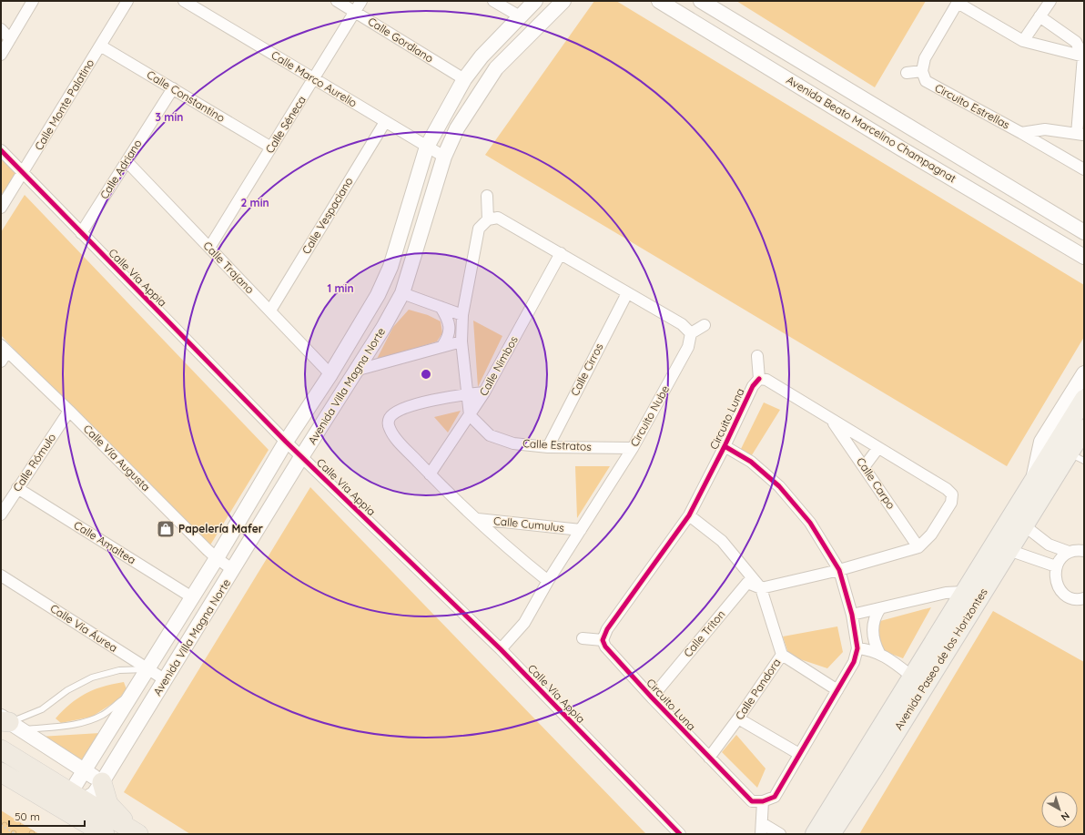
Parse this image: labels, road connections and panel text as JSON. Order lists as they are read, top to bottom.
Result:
{
  "streets": {
    "main road": ["Avenida Paseo de los Horizontes"],
    "street": [
      "Calle Gordiano",
      "Calle Marco Aurelio",
      "Calle Constantino",
      "Calle Monte Palatino",
      "Circuito Estrellas",
      "Calle Séneca",
      "Avenida Beato Marcelino Champagnat",
      "Calle Adriano",
      "Calle Vespaciano",
      "Calle Trajano",
      "Calle Vía Appia",
      "Calle Nimbos",
      "Calle Cirros",
      "Avenida Villa Magna Norte",
      "Circuito Nube",
      "Circuito Luna",
      "Calle Estratos",
      "Calle Vía Augusta",
      "Calle Rómulo",
      "Calle Carpo",
      "Calle Cumulus",
      "Calle Amaltea",
      "Calle Vía Áurea",
      "Calle Triton",
      "Calle Pandora"
    ]
  },
  "crossings": [
    ["Calle Gordiano", "Calle Séneca"],
    ["Calle Gordiano", "Avenida Villa Magna Norte"],
    ["Calle Marco Aurelio", "Calle Séneca"],
    ["Calle Marco Aurelio", "Calle Vespaciano"],
    ["Calle Marco Aurelio", "Avenida Villa Magna Norte"],
    ["Calle Constantino", "Calle Monte Palatino"],
    ["Calle Constantino", "Calle Séneca"],
    ["Calle Constantino", "Calle Adriano"],
    ["Calle Monte Palatino", "Calle Vía Appia"],
    ["Calle Séneca", "Calle Trajano"],
    ["Calle Adriano", "Calle Trajano"],
    ["Calle Adriano", "Calle Vía Appia"],
    ["Calle Vespaciano", "Calle Trajano"],
    ["Calle Trajano", "Avenida Villa Magna Norte"],
    ["Calle Vía Appia", "Avenida Villa Magna Norte"],
    ["Calle Vía Appia", "Circuito Nube"],
    ["Calle Nimbos", "Calle Estratos"],
    ["Calle Cirros", "Calle Estratos"],
    ["Avenida Villa Magna Norte", "Calle Vía Augusta"],
    ["Avenida Villa Magna Norte", "Calle Amaltea"],
    ["Avenida Villa Magna Norte", "Calle Vía Áurea"],
    ["Circuito Nube", "Calle Estratos"],
    ["Circuito Nube", "Calle Cumulus"],
    ["Circuito Luna", "Calle Triton"],
    ["Circuito Luna", "Calle Pandora"],
    ["Calle Vía Augusta", "Calle Rómulo"],
    ["Calle Rómulo", "Calle Amaltea"],
    ["Calle Triton", "Calle Pandora"]
  ],
  "places": {
    "shop": ["Papelería Mafer"]
  },
  "scale_bar": "50 m",
  "north": "bottom right",
  "rings": ["3 min", "2 min", "1 min"]
}
